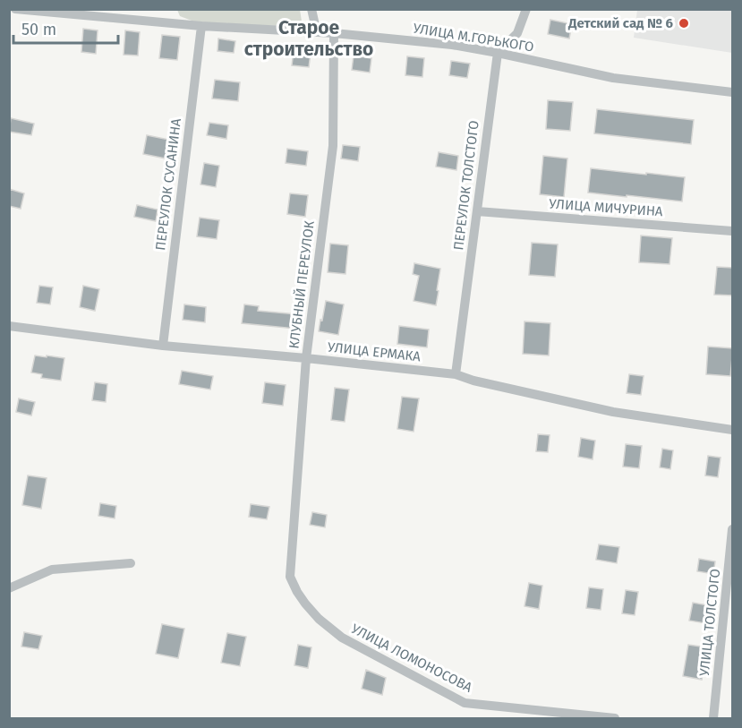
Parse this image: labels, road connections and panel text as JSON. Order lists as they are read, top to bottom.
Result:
{
  "streets": {
    "street": [
      "УЛИЦА М.ГОРЬКОГО",
      "ПЕРЕУЛОК СУСАНИНА",
      "ПЕРЕУЛОК ТОЛСТОГО",
      "УЛИЦА МИЧУРИНА",
      "КЛУБНЫЙ ПЕРЕУЛОК",
      "УЛИЦА ЕРМАКА",
      "УЛИЦА ТОЛСТОГО",
      "УЛИЦА ЛОМОНОСОВА"
    ]
  },
  "crossings": [
    ["УЛИЦА М.ГОРЬКОГО", "ПЕРЕУЛОК СУСАНИНА"],
    ["УЛИЦА М.ГОРЬКОГО", "ПЕРЕУЛОК ТОЛСТОГО"],
    ["УЛИЦА М.ГОРЬКОГО", "КЛУБНЫЙ ПЕРЕУЛОК"],
    ["ПЕРЕУЛОК СУСАНИНА", "УЛИЦА ЕРМАКА"],
    ["ПЕРЕУЛОК ТОЛСТОГО", "УЛИЦА МИЧУРИНА"],
    ["ПЕРЕУЛОК ТОЛСТОГО", "УЛИЦА ЕРМАКА"],
    ["КЛУБНЫЙ ПЕРЕУЛОК", "УЛИЦА ЕРМАКА"],
    ["КЛУБНЫЙ ПЕРЕУЛОК", "УЛИЦА ЛОМОНОСОВА"]
  ],
  "districts": ["Старое строительство"],
  "places": ["Детский сад № 6"],
  "scale_bar": "50 m"
}
